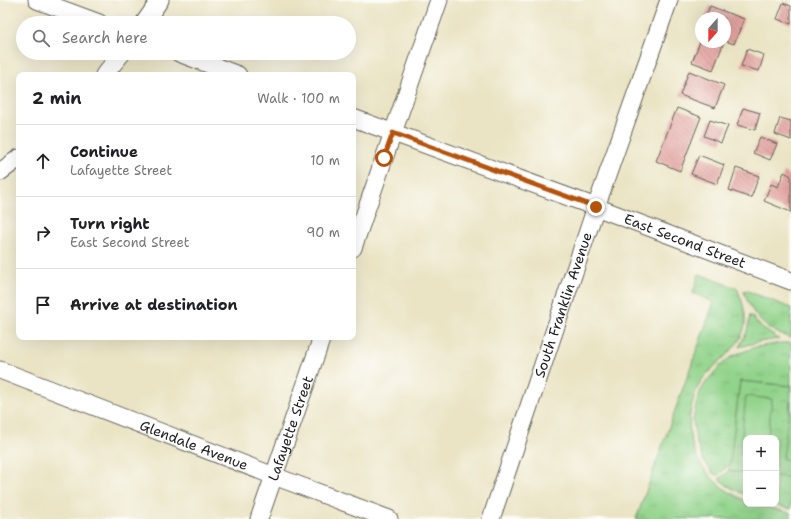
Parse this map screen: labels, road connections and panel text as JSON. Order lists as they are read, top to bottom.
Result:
{
  "streets": {
    "street": [
      "East Second Street",
      "South Franklin Avenue",
      "Lafayette Street",
      "Glendale Avenue"
    ]
  },
  "crossings": [
    ["East Second Street", "South Franklin Avenue"],
    ["Lafayette Street", "Glendale Avenue"]
  ],
  "north": "bottom",
  "page": {
    "search": "Search here",
    "heading": ["2 min", "Walk · 100 m"],
    "list": [
      ["Continue", "Lafayette Street", "10 m"],
      ["Turn right", "East Second Street", "90 m"],
      "Arrive at destination"
    ],
    "map_buttons": ["+", "−"]
  }
}
